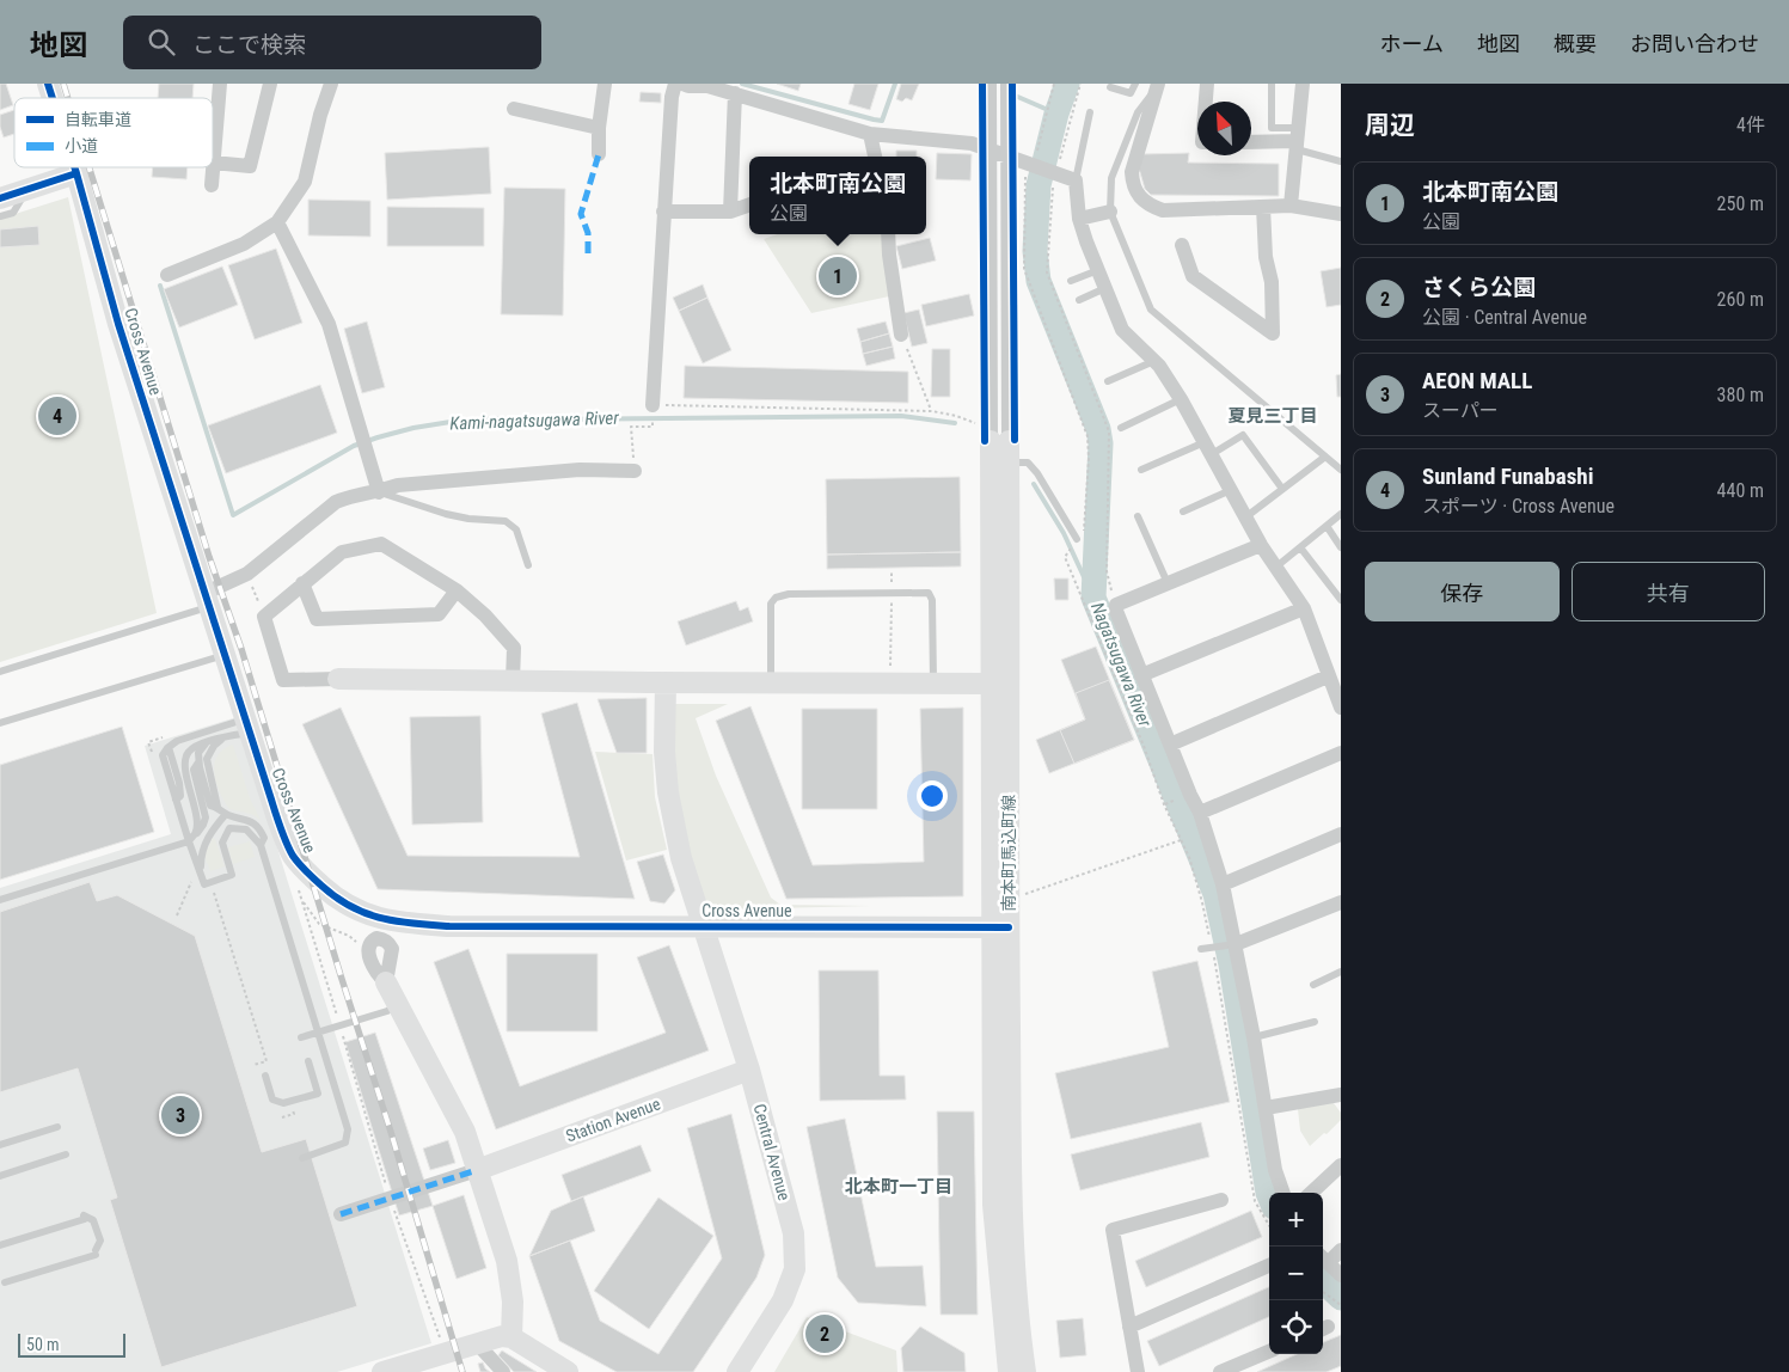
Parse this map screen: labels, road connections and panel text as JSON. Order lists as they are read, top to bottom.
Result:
{
  "streets": {
    "street": [
      "Cross Avenue",
      "南本町馬込町線",
      "Station Avenue",
      "Central Avenue"
    ]
  },
  "crossings": [
    ["Cross Avenue", "南本町馬込町線"],
    ["Cross Avenue", "Central Avenue"],
    ["Station Avenue", "Central Avenue"]
  ],
  "districts": ["夏見三丁目", "北本町一丁目"],
  "water": ["Kami-nagatsugawa River", "Nagatsugawa River"],
  "legend": ["自転車道", "小道"],
  "scale_bar": "50 m",
  "north": "top left",
  "page": {
    "header": "地図",
    "search": "ここで検索",
    "nav": [
      "ホーム",
      "地図",
      "概要",
      "お問い合わせ"
    ],
    "heading": ["周辺", "4件"],
    "popup": ["北本町南公園", "公園"],
    "list": [
      {
        "mark": "1",
        "name": "北本町南公園",
        "note": "公園",
        "value": "250 m"
      },
      {
        "mark": "2",
        "name": "さくら公園",
        "note": "公園 · Central Avenue",
        "value": "260 m"
      },
      {
        "mark": "3",
        "name": "AEON MALL",
        "note": "スーパー",
        "value": "380 m"
      },
      {
        "mark": "4",
        "name": "Sunland Funabashi",
        "note": "スポーツ · Cross Avenue",
        "value": "440 m"
      }
    ],
    "pins": [
      "1",
      "4",
      "3",
      "2"
    ],
    "buttons": ["保存", "共有"],
    "map_buttons": ["+", "−"],
    "scale": "50 m"
  }
}
